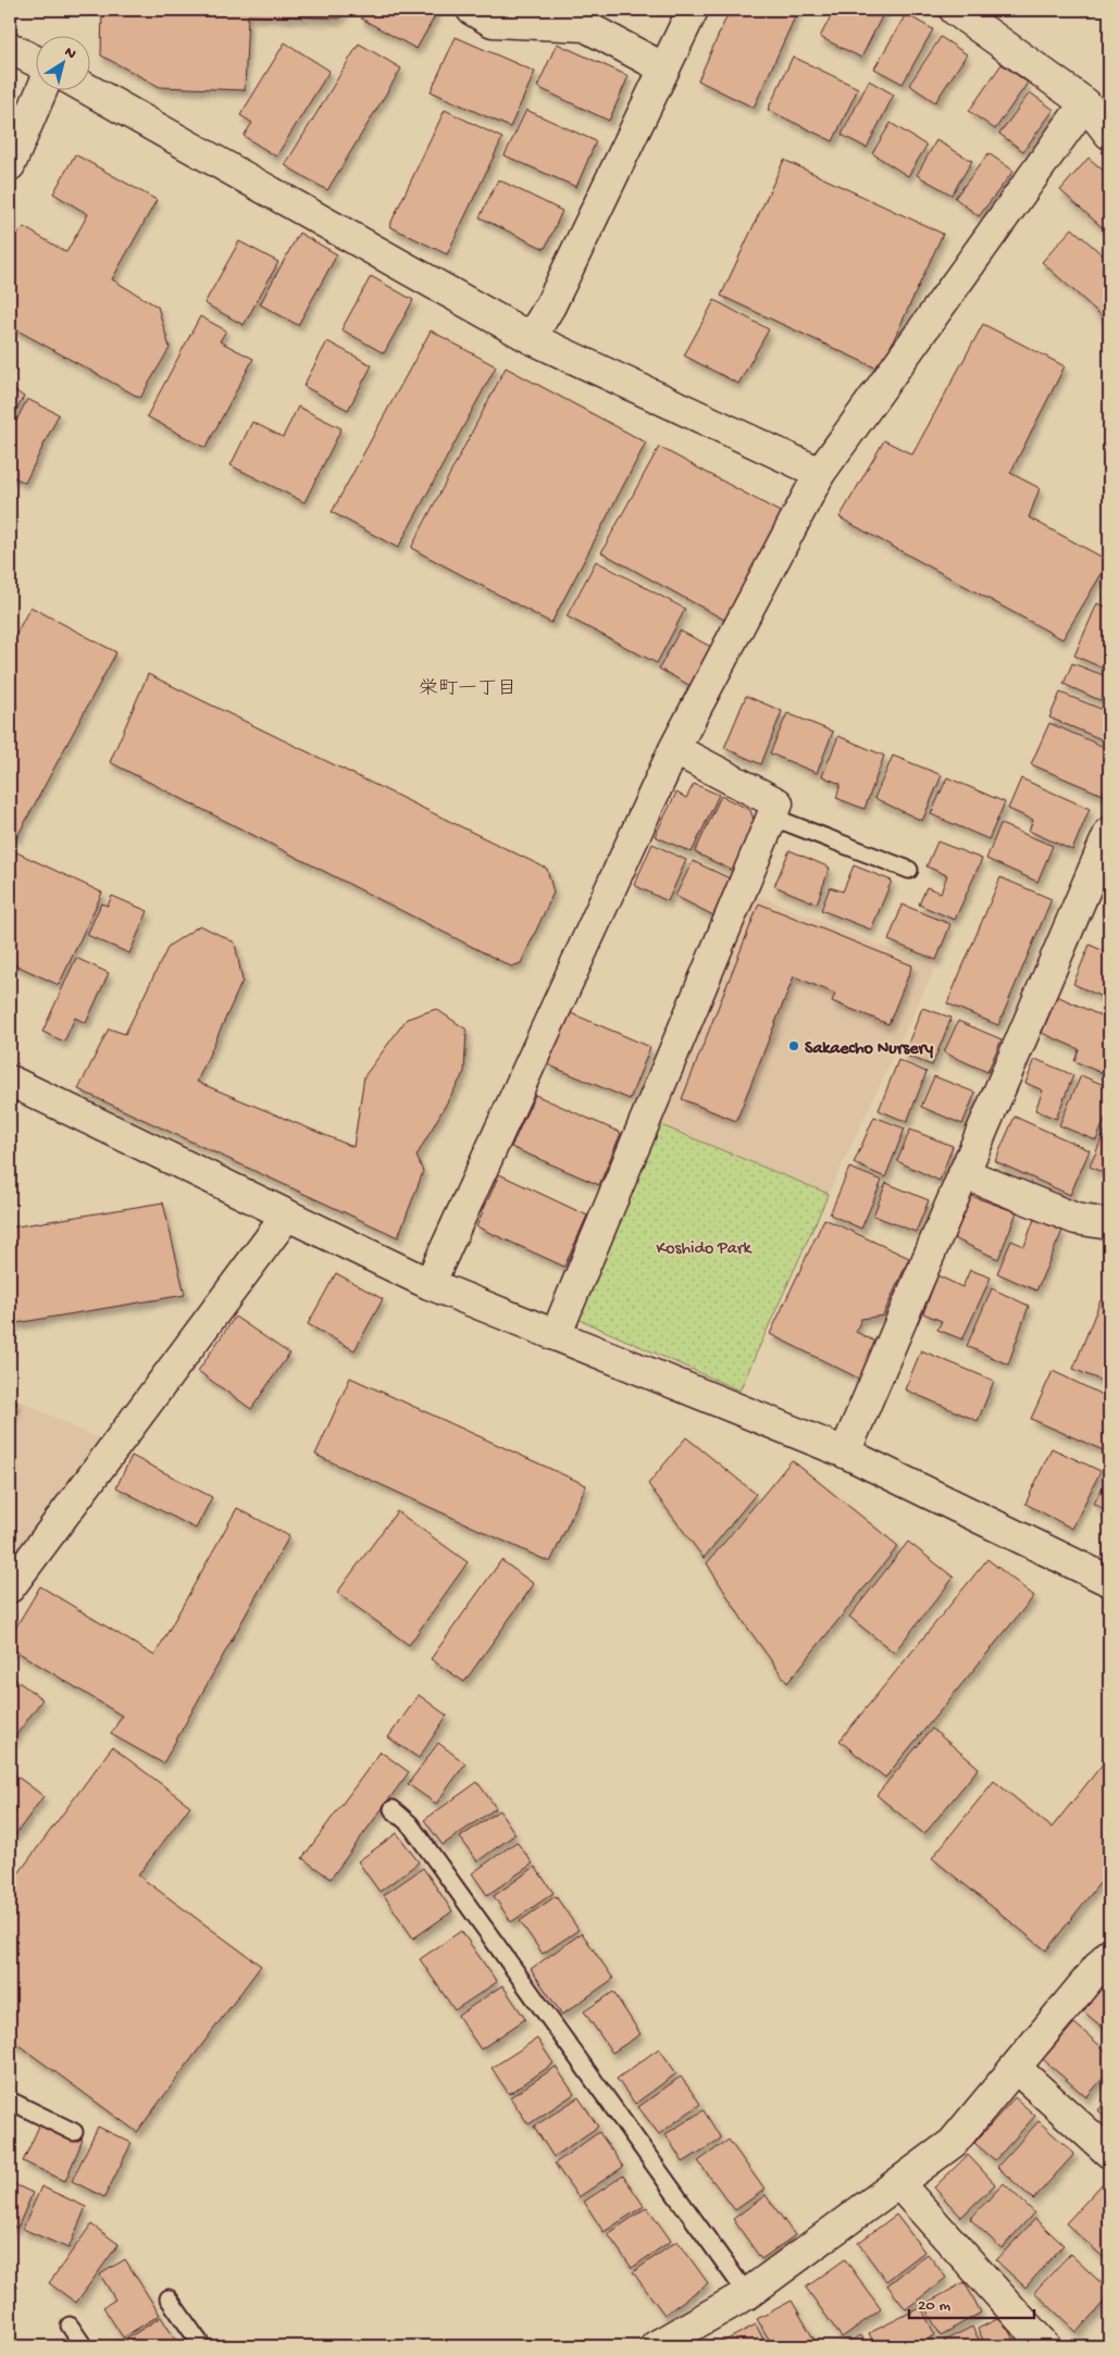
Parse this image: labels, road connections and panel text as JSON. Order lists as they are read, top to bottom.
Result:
{
  "districts": ["栄町一丁目"],
  "parks": ["Koshido Park"],
  "places": ["Sakaecho Nursery"],
  "scale_bar": "20 m",
  "north": "top right"
}
